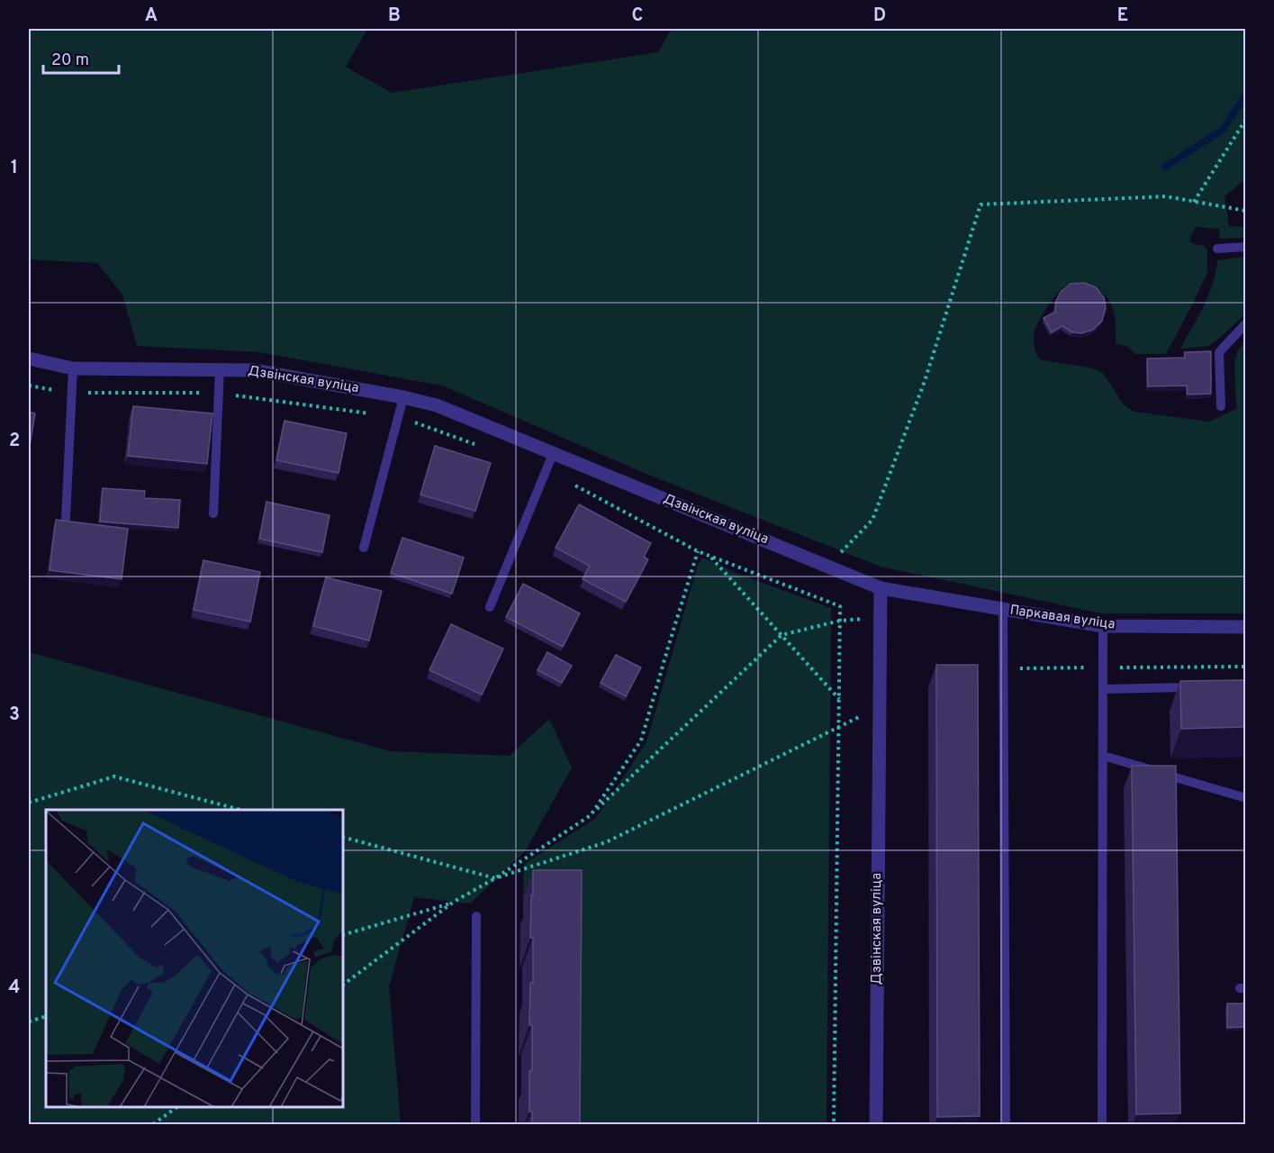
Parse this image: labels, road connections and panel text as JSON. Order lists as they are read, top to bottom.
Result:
{
  "streets": {
    "street": ["Дзвінская вуліца", "Паркавая вуліца"]
  },
  "crossings": [
    ["Дзвінская вуліца", "Паркавая вуліца"]
  ],
  "scale_bar": "20 m",
  "grid": {
    "columns": [
      "A",
      "B",
      "C",
      "D",
      "E"
    ],
    "rows": [
      "1",
      "2",
      "3",
      "4"
    ]
  }
}
